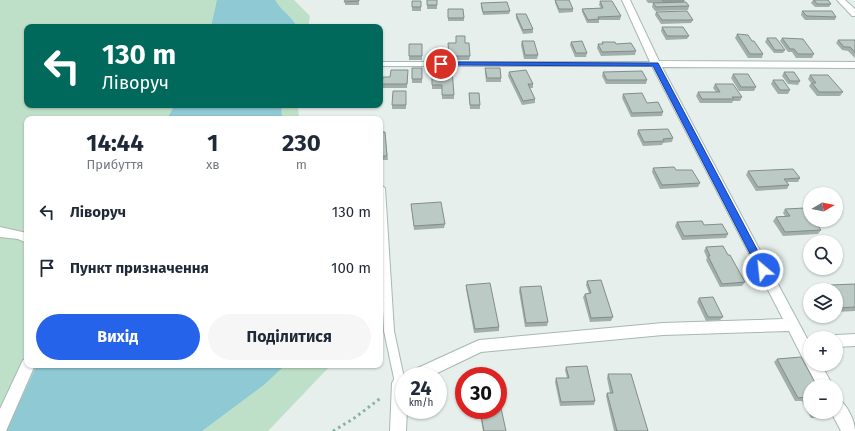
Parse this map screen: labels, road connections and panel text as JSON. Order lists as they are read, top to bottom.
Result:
{
  "north": "right",
  "page": {
    "turn": ["130 m", "Ліворуч"],
    "eta": [
      "14:44",
      "Прибуття",
      "1",
      "хв",
      "230",
      "m"
    ],
    "list": [
      {
        "name": "Ліворуч",
        "value": "130 m"
      },
      {
        "name": "Пункт призначення",
        "value": "100 m"
      }
    ],
    "map_buttons": ["+", "−"],
    "buttons": ["Вихід", "Поділитися"],
    "speed": "24 km/h",
    "limit": "30"
  }
}
